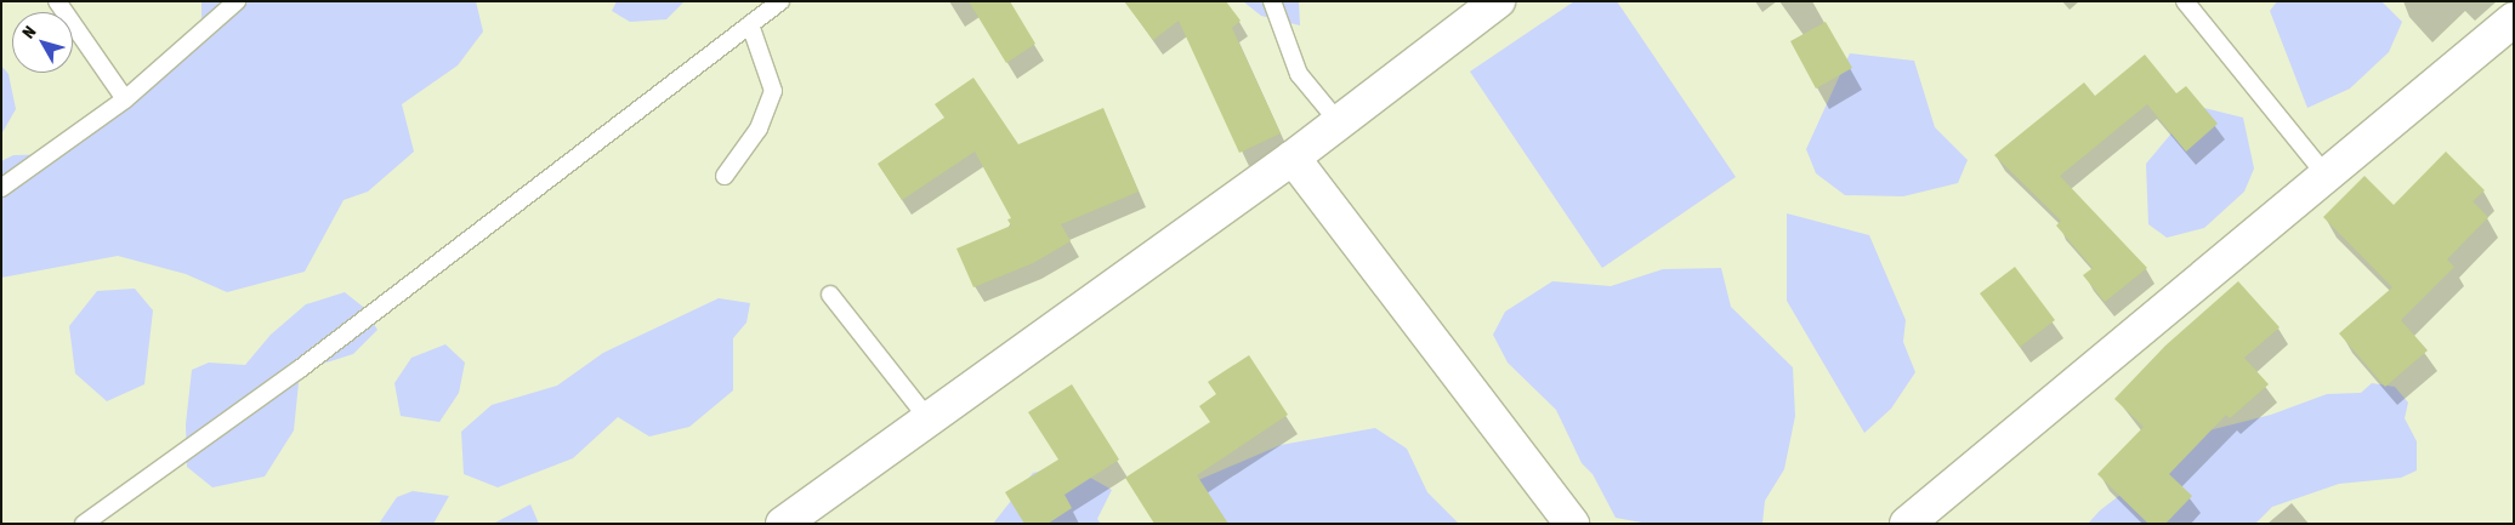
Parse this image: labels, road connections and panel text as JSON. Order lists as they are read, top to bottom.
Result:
{
  "north": "top left"
}
